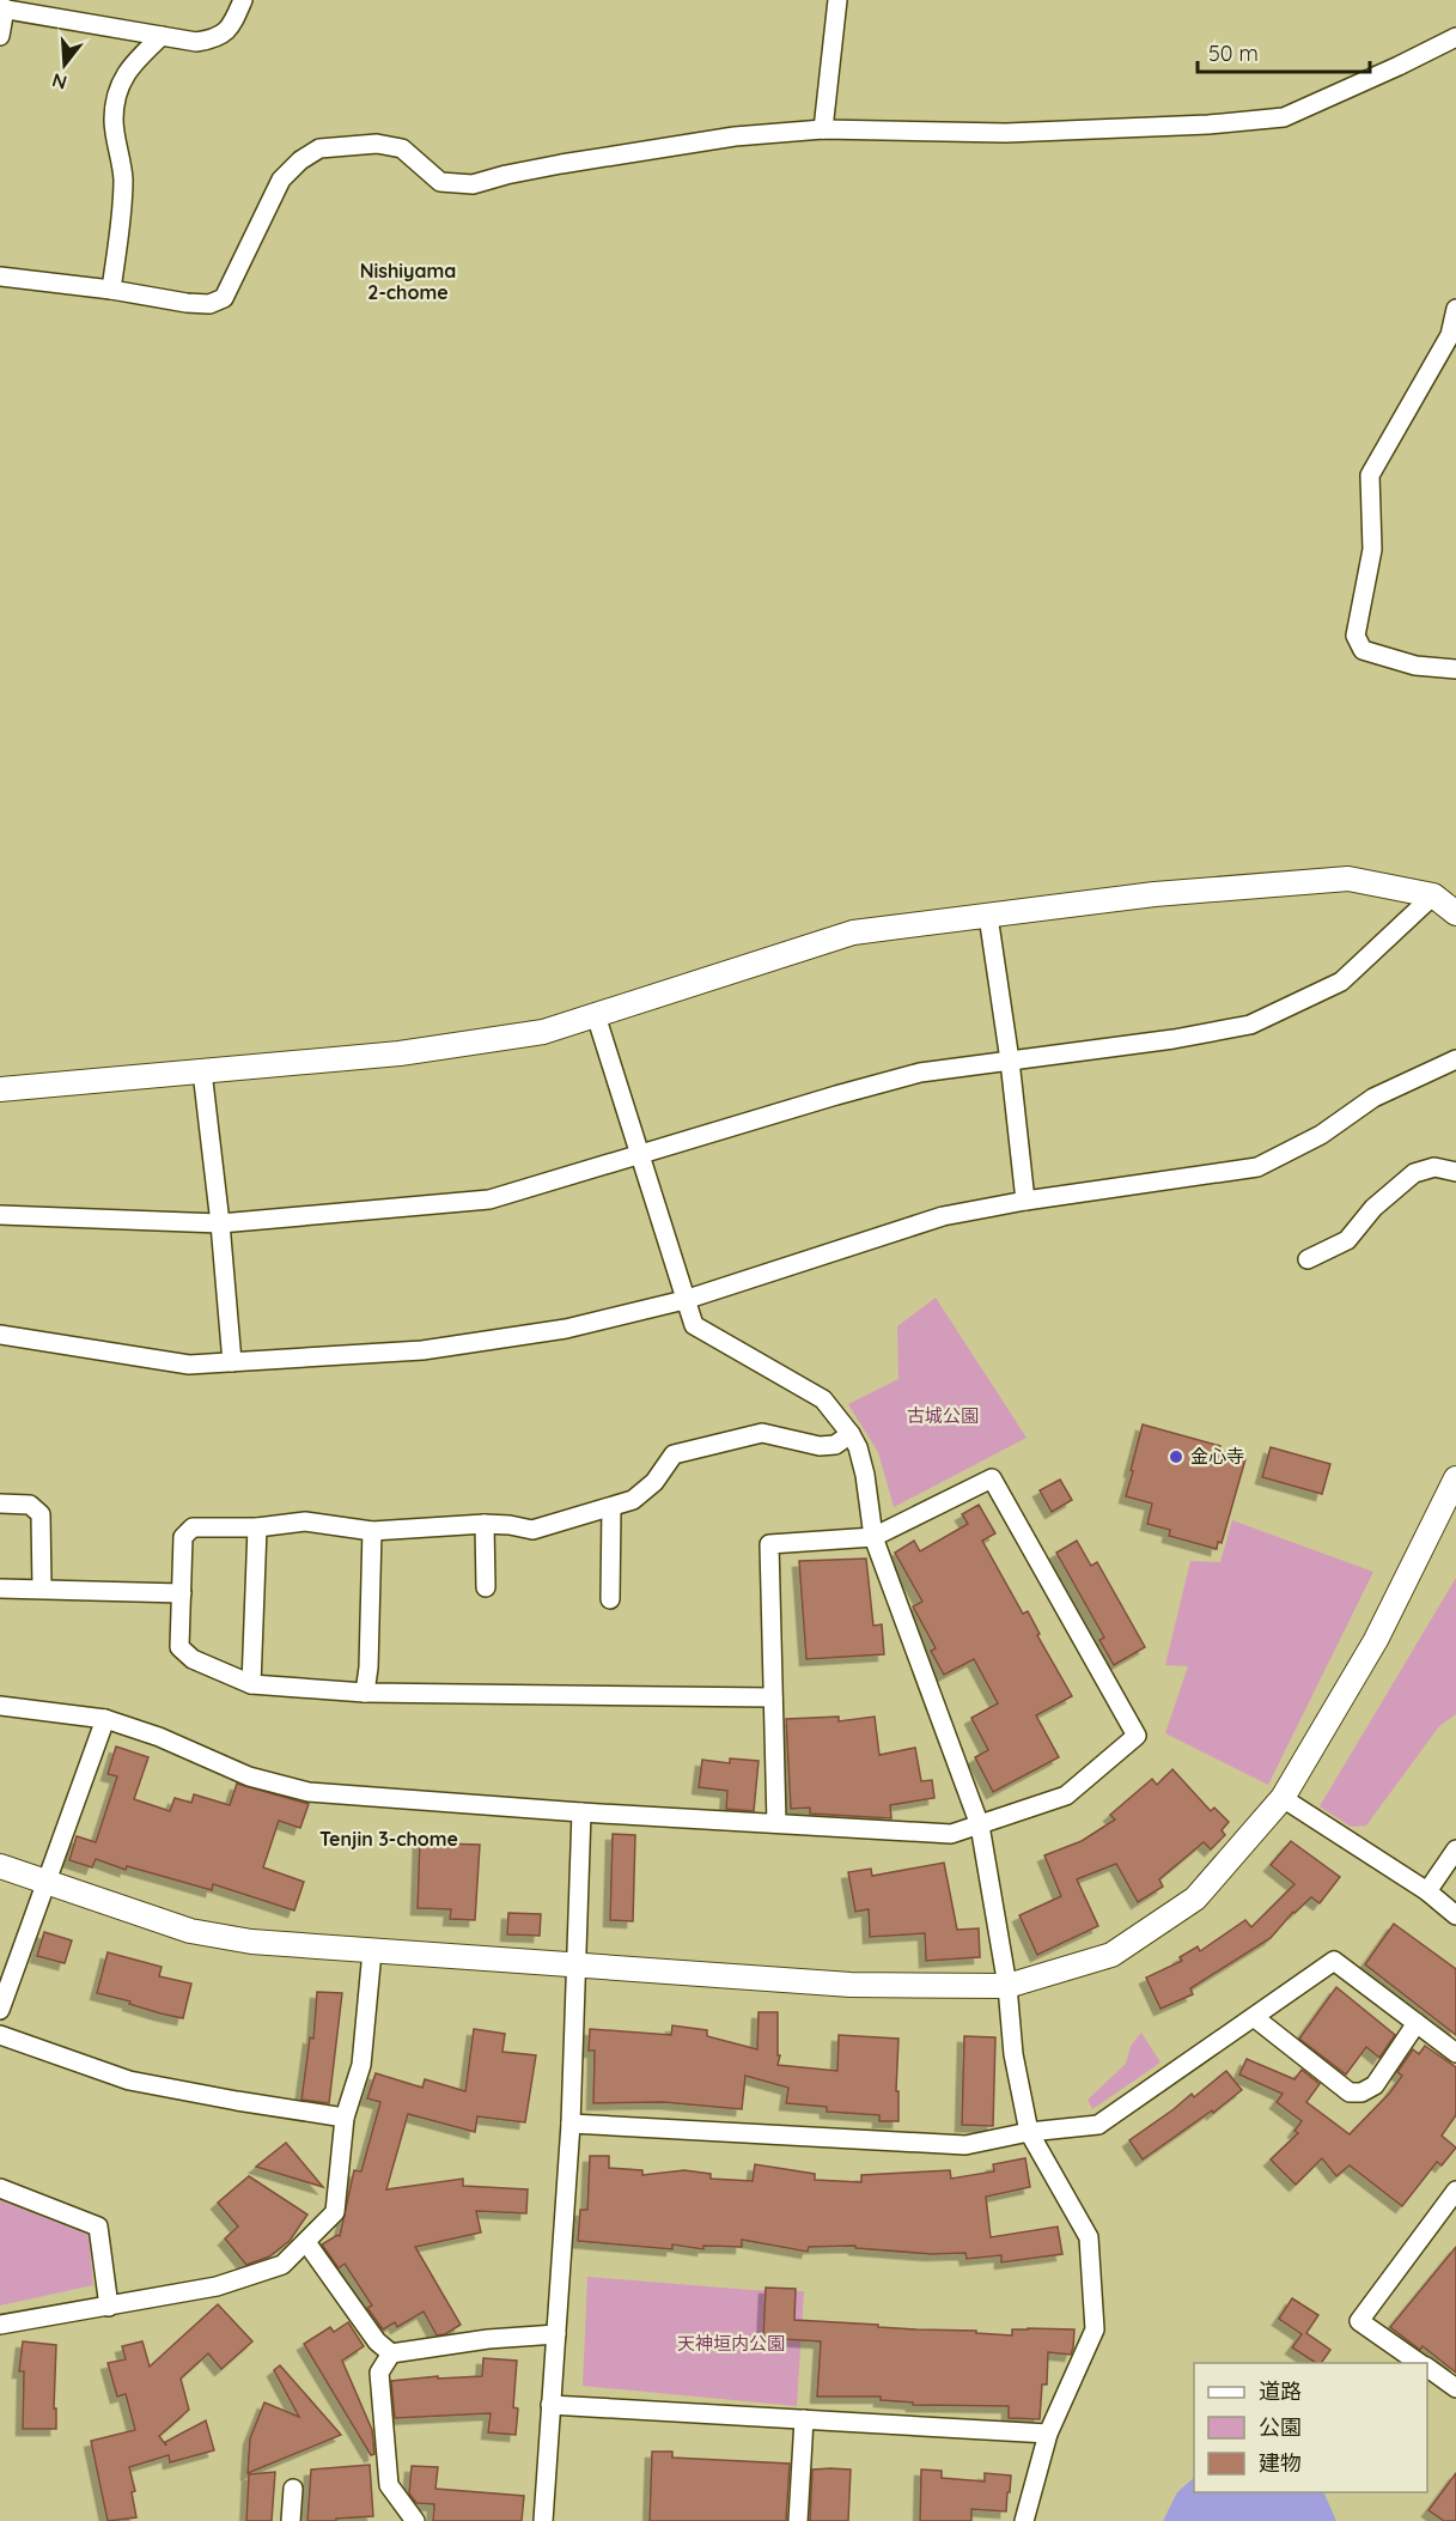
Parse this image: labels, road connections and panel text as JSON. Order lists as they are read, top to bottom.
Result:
{
  "districts": ["Nishiyama 2-chome", "Tenjin 3-chome"],
  "parks": ["古城公園", "天神垣内公園"],
  "places": ["金心寺"],
  "legend": ["道路", "公園", "建物"],
  "scale_bar": "50 m",
  "north": "bottom"
}
